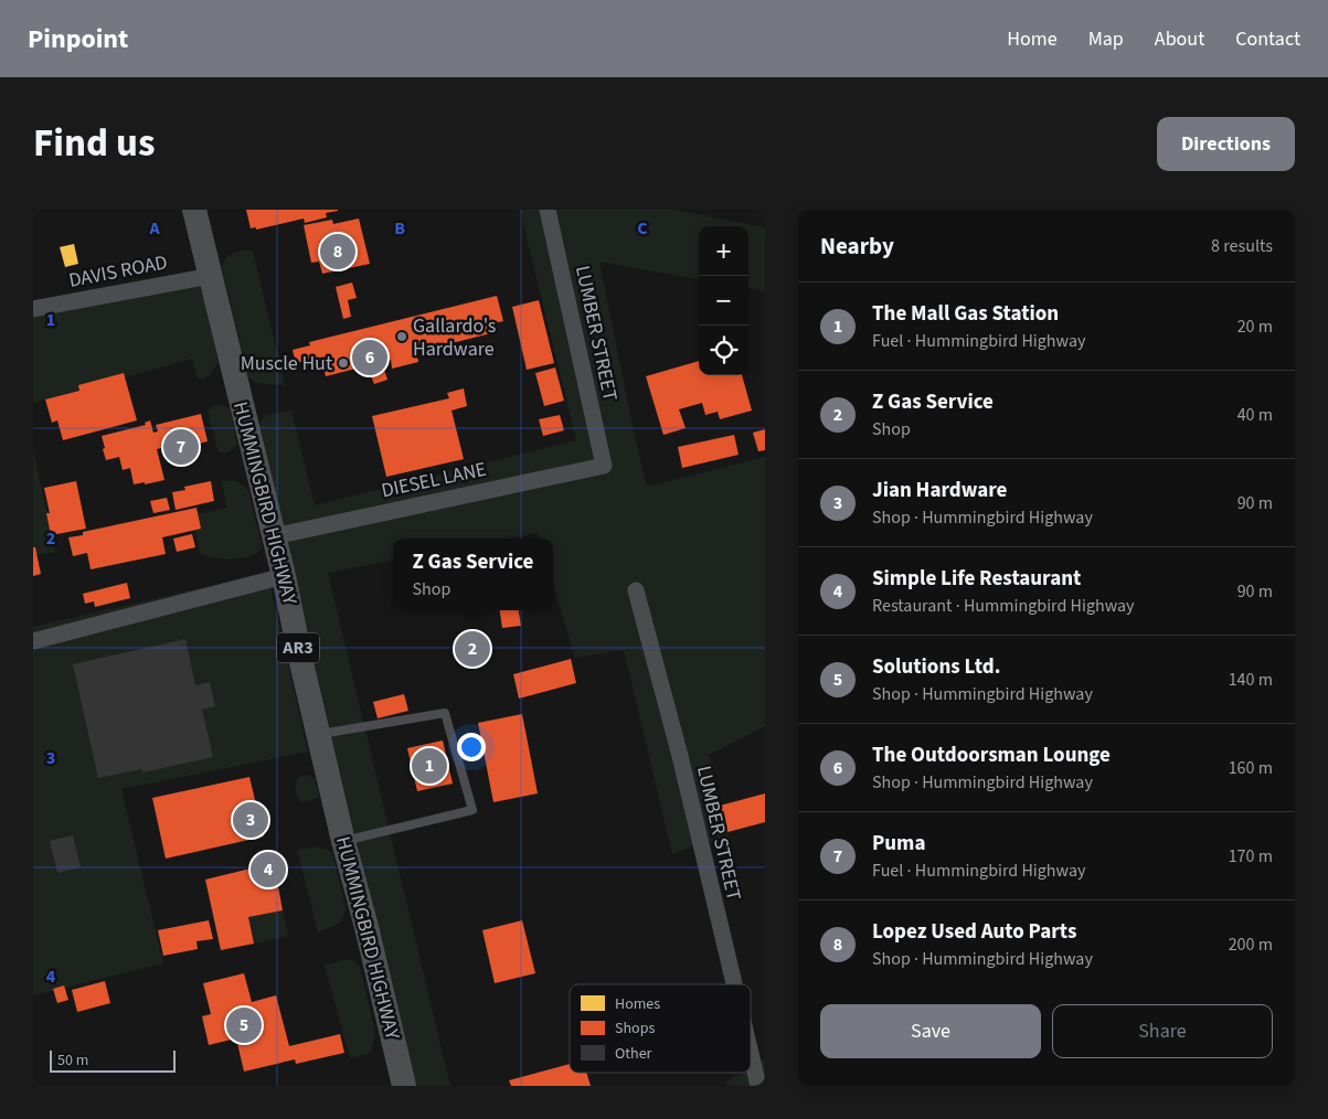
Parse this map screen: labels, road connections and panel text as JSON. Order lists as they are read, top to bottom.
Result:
{
  "streets": {
    "main road": ["HUMMINGBIRD HIGHWAY", "AR3"],
    "street": ["DAVIS ROAD", "LUMBER STREET", "DIESEL LANE"]
  },
  "crossings": [
    ["DAVIS ROAD", "HUMMINGBIRD HIGHWAY"],
    ["LUMBER STREET", "DIESEL LANE"],
    ["DIESEL LANE", "HUMMINGBIRD HIGHWAY"]
  ],
  "places": ["Gallardo's Hardware", "Muscle Hut"],
  "legend": ["Homes", "Shops", "Other"],
  "scale_bar": "50 m",
  "page": {
    "header": "Pinpoint",
    "nav": [
      "Home",
      "Map",
      "About",
      "Contact"
    ],
    "title": "Find us",
    "buttons": [
      "Directions",
      ["Save", "Share"]
    ],
    "heading": ["Nearby", "8 results"],
    "map_buttons": ["+", "−"],
    "pins": [
      "8",
      "6",
      "7",
      "2",
      "1",
      "3",
      "4",
      "5"
    ],
    "list": [
      {
        "mark": "1",
        "name": "The Mall Gas Station",
        "note": "Fuel · Hummingbird Highway",
        "value": "20 m"
      },
      {
        "mark": "2",
        "name": "Z Gas Service",
        "note": "Shop",
        "value": "40 m"
      },
      {
        "mark": "3",
        "name": "Jian Hardware",
        "note": "Shop · Hummingbird Highway",
        "value": "90 m"
      },
      {
        "mark": "4",
        "name": "Simple Life Restaurant",
        "note": "Restaurant · Hummingbird Highway",
        "value": "90 m"
      },
      {
        "mark": "5",
        "name": "Solutions Ltd.",
        "note": "Shop · Hummingbird Highway",
        "value": "140 m"
      },
      {
        "mark": "6",
        "name": "The Outdoorsman Lounge",
        "note": "Shop · Hummingbird Highway",
        "value": "160 m"
      },
      {
        "mark": "7",
        "name": "Puma",
        "note": "Fuel · Hummingbird Highway",
        "value": "170 m"
      },
      {
        "mark": "8",
        "name": "Lopez Used Auto Parts",
        "note": "Shop · Hummingbird Highway",
        "value": "200 m"
      }
    ],
    "popup": ["Z Gas Service", "Shop"],
    "scale": "50 m"
  },
  "grid": {
    "columns": ["A", "B", "C"],
    "rows": [
      "1",
      "2",
      "3",
      "4"
    ]
  }
}
